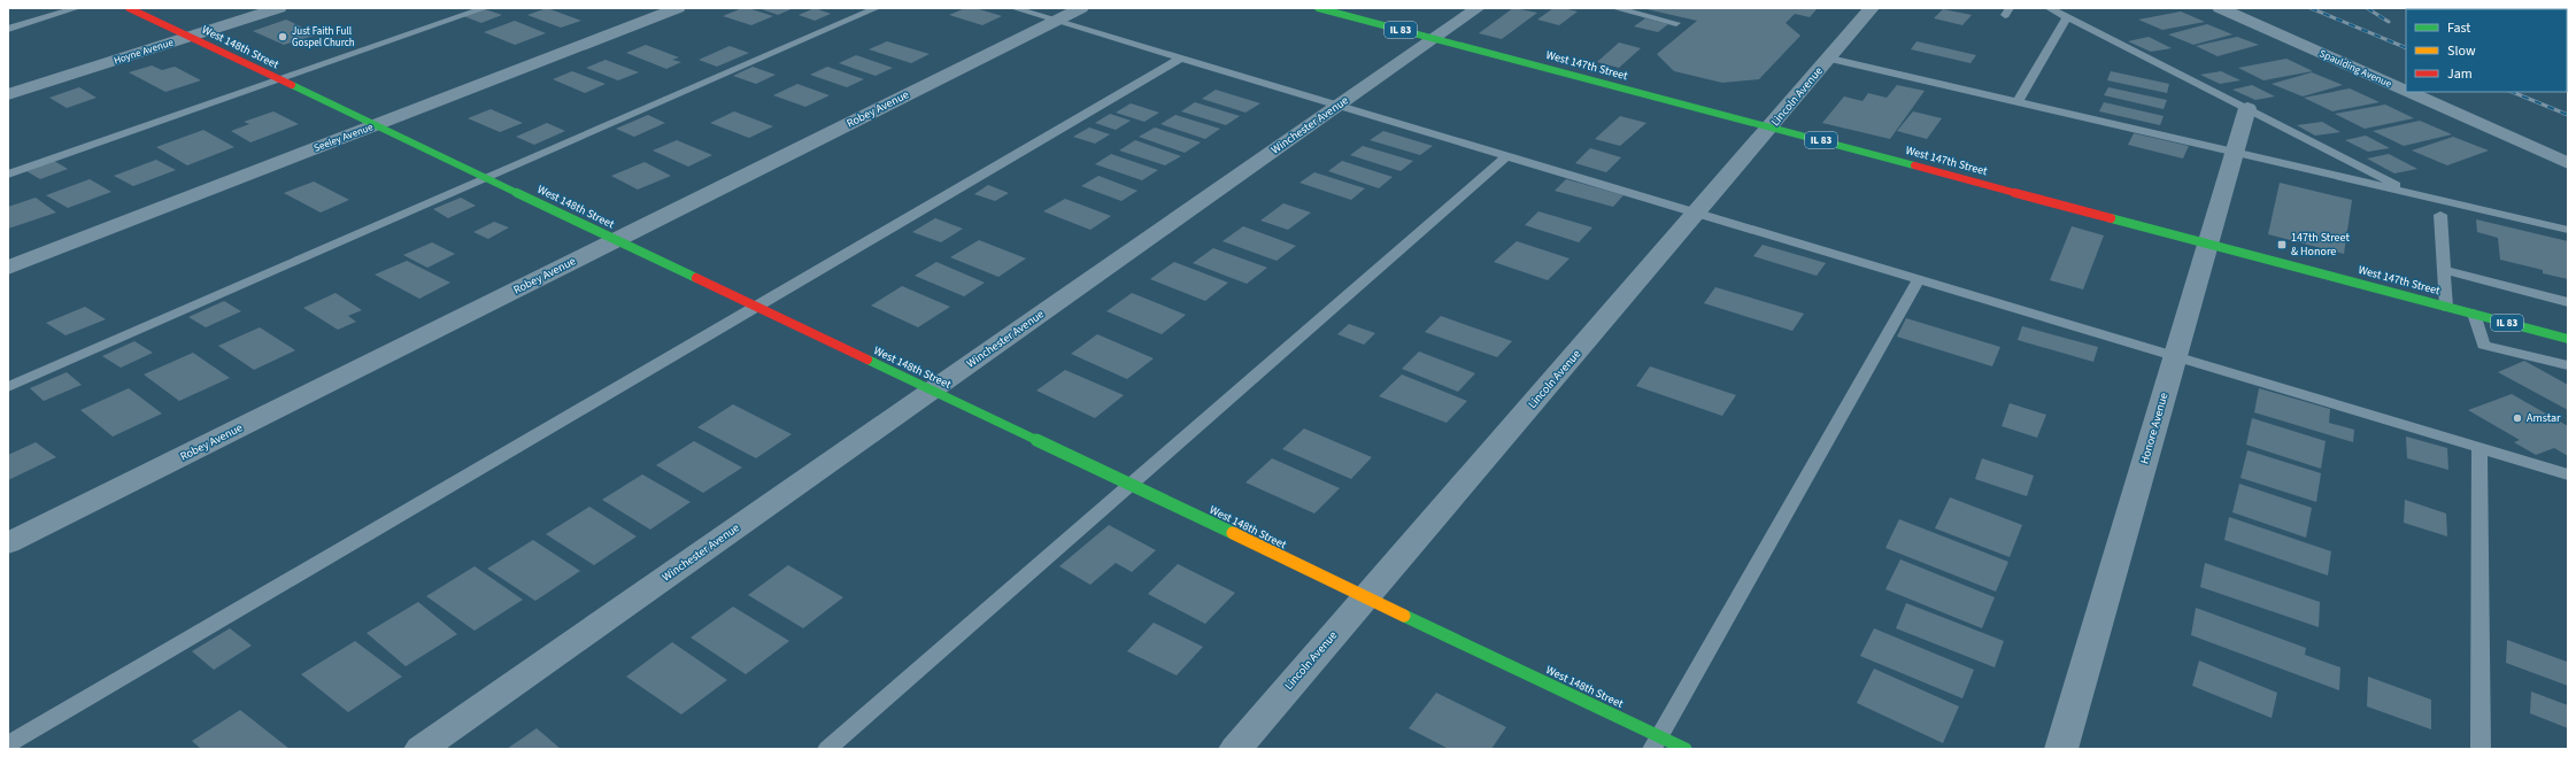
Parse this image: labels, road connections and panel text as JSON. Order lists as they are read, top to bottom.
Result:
{
  "streets": {
    "street": [
      "IL 83",
      "West 148th Street",
      "Hoyne Avenue",
      "West 147th Street",
      "Spaulding Avenue",
      "Lincoln Avenue",
      "Robey Avenue",
      "Winchester Avenue",
      "Seeley Avenue",
      "Honore Avenue"
    ]
  },
  "crossings": [
    ["West 148th Street", "Hoyne Avenue"],
    ["West 148th Street", "Lincoln Avenue"],
    ["West 148th Street", "Robey Avenue"],
    ["West 148th Street", "Winchester Avenue"],
    ["West 148th Street", "Seeley Avenue"],
    ["West 147th Street", "Lincoln Avenue"],
    ["West 147th Street", "Winchester Avenue"],
    ["West 147th Street", "Honore Avenue"]
  ],
  "places": {
    "other": ["Just Faith Full Gospel Church", "Amstar"],
    "transit": ["147th Street & Honore"]
  },
  "legend": ["Fast", "Slow", "Jam"]
}
